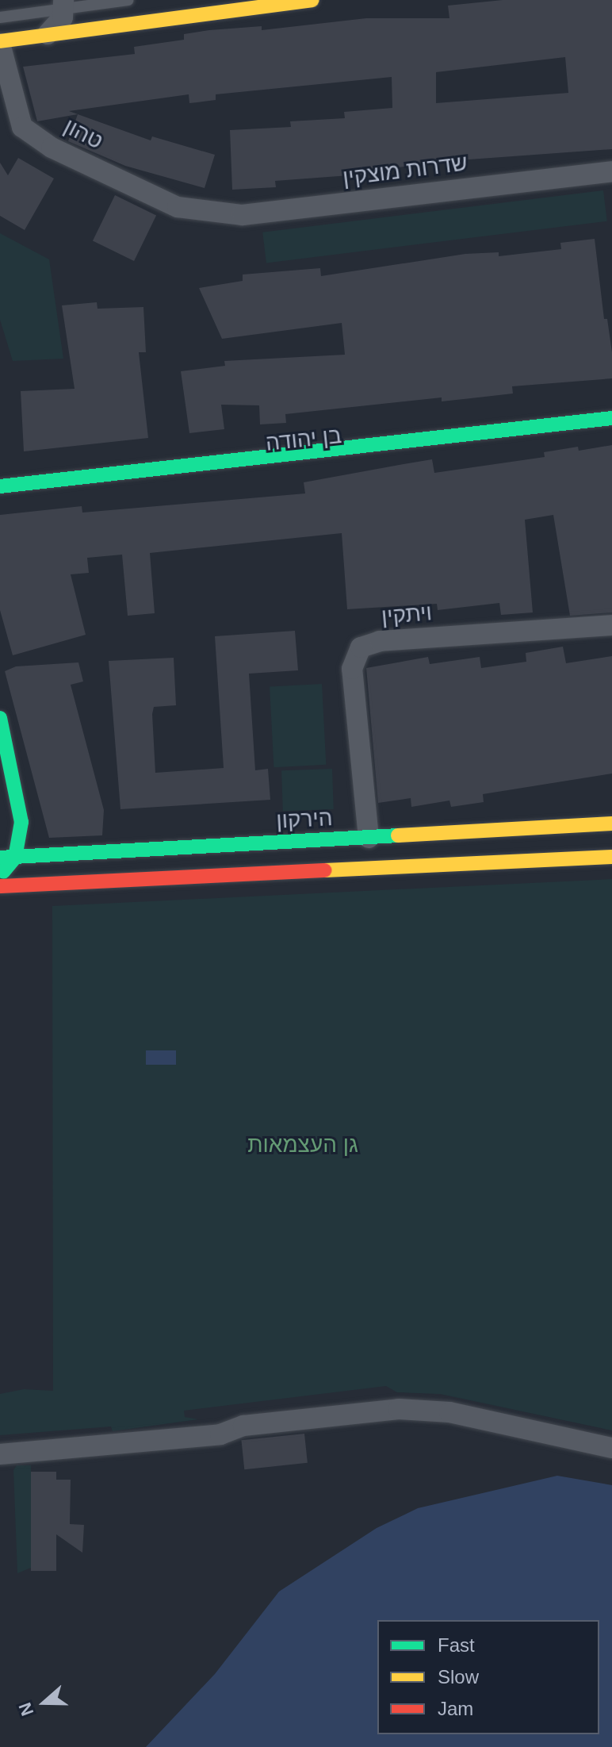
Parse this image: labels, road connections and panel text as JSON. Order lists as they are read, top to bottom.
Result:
{
  "streets": {
    "main road": ["בן יהודה", "הירקון"],
    "street": ["טהון", "שדרות מוצקין", "ויתקין"]
  },
  "crossings": [
    ["טהון", "שדרות מוצקין"],
    ["ויתקין", "הירקון"]
  ],
  "parks": ["גן העצמאות"],
  "legend": ["Fast", "Slow", "Jam"],
  "north": "left"
}
